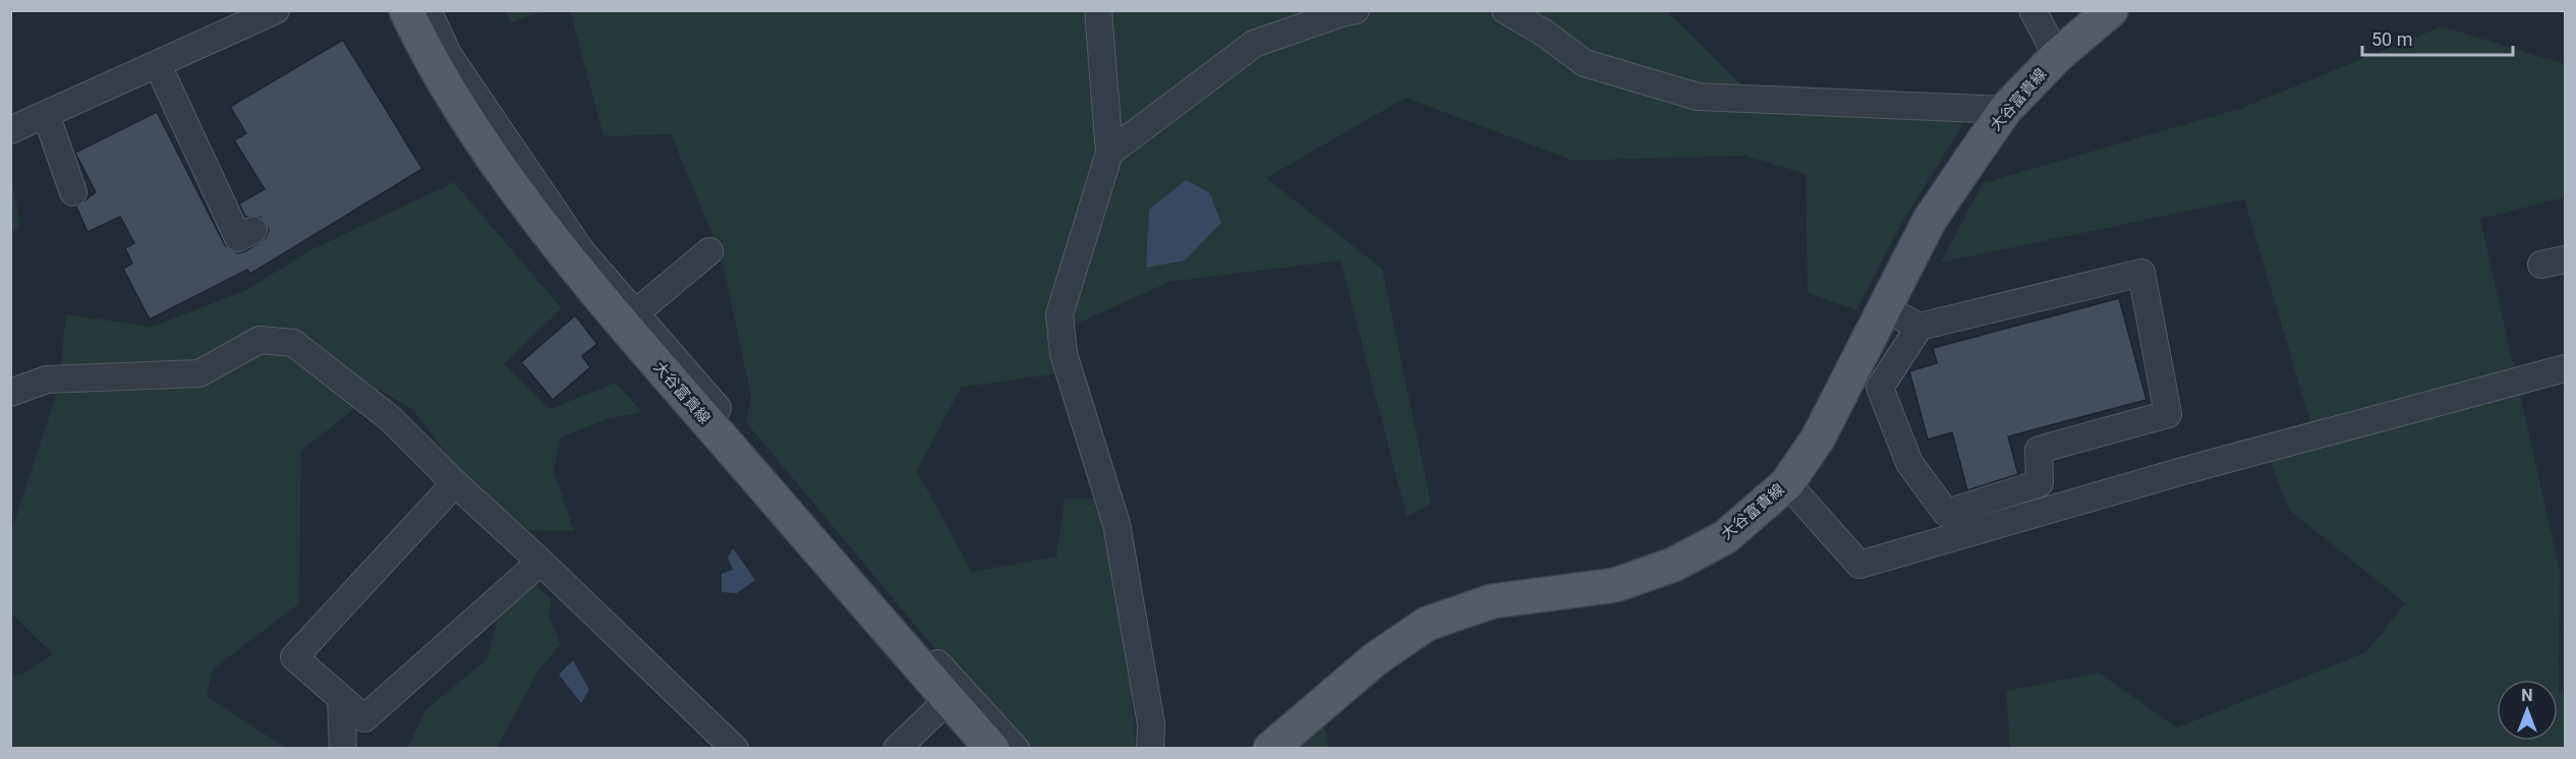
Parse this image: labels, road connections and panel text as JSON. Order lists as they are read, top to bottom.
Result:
{
  "streets": {
    "main road": ["大谷富貴線"]
  },
  "scale_bar": "50 m",
  "north": "top"
}
